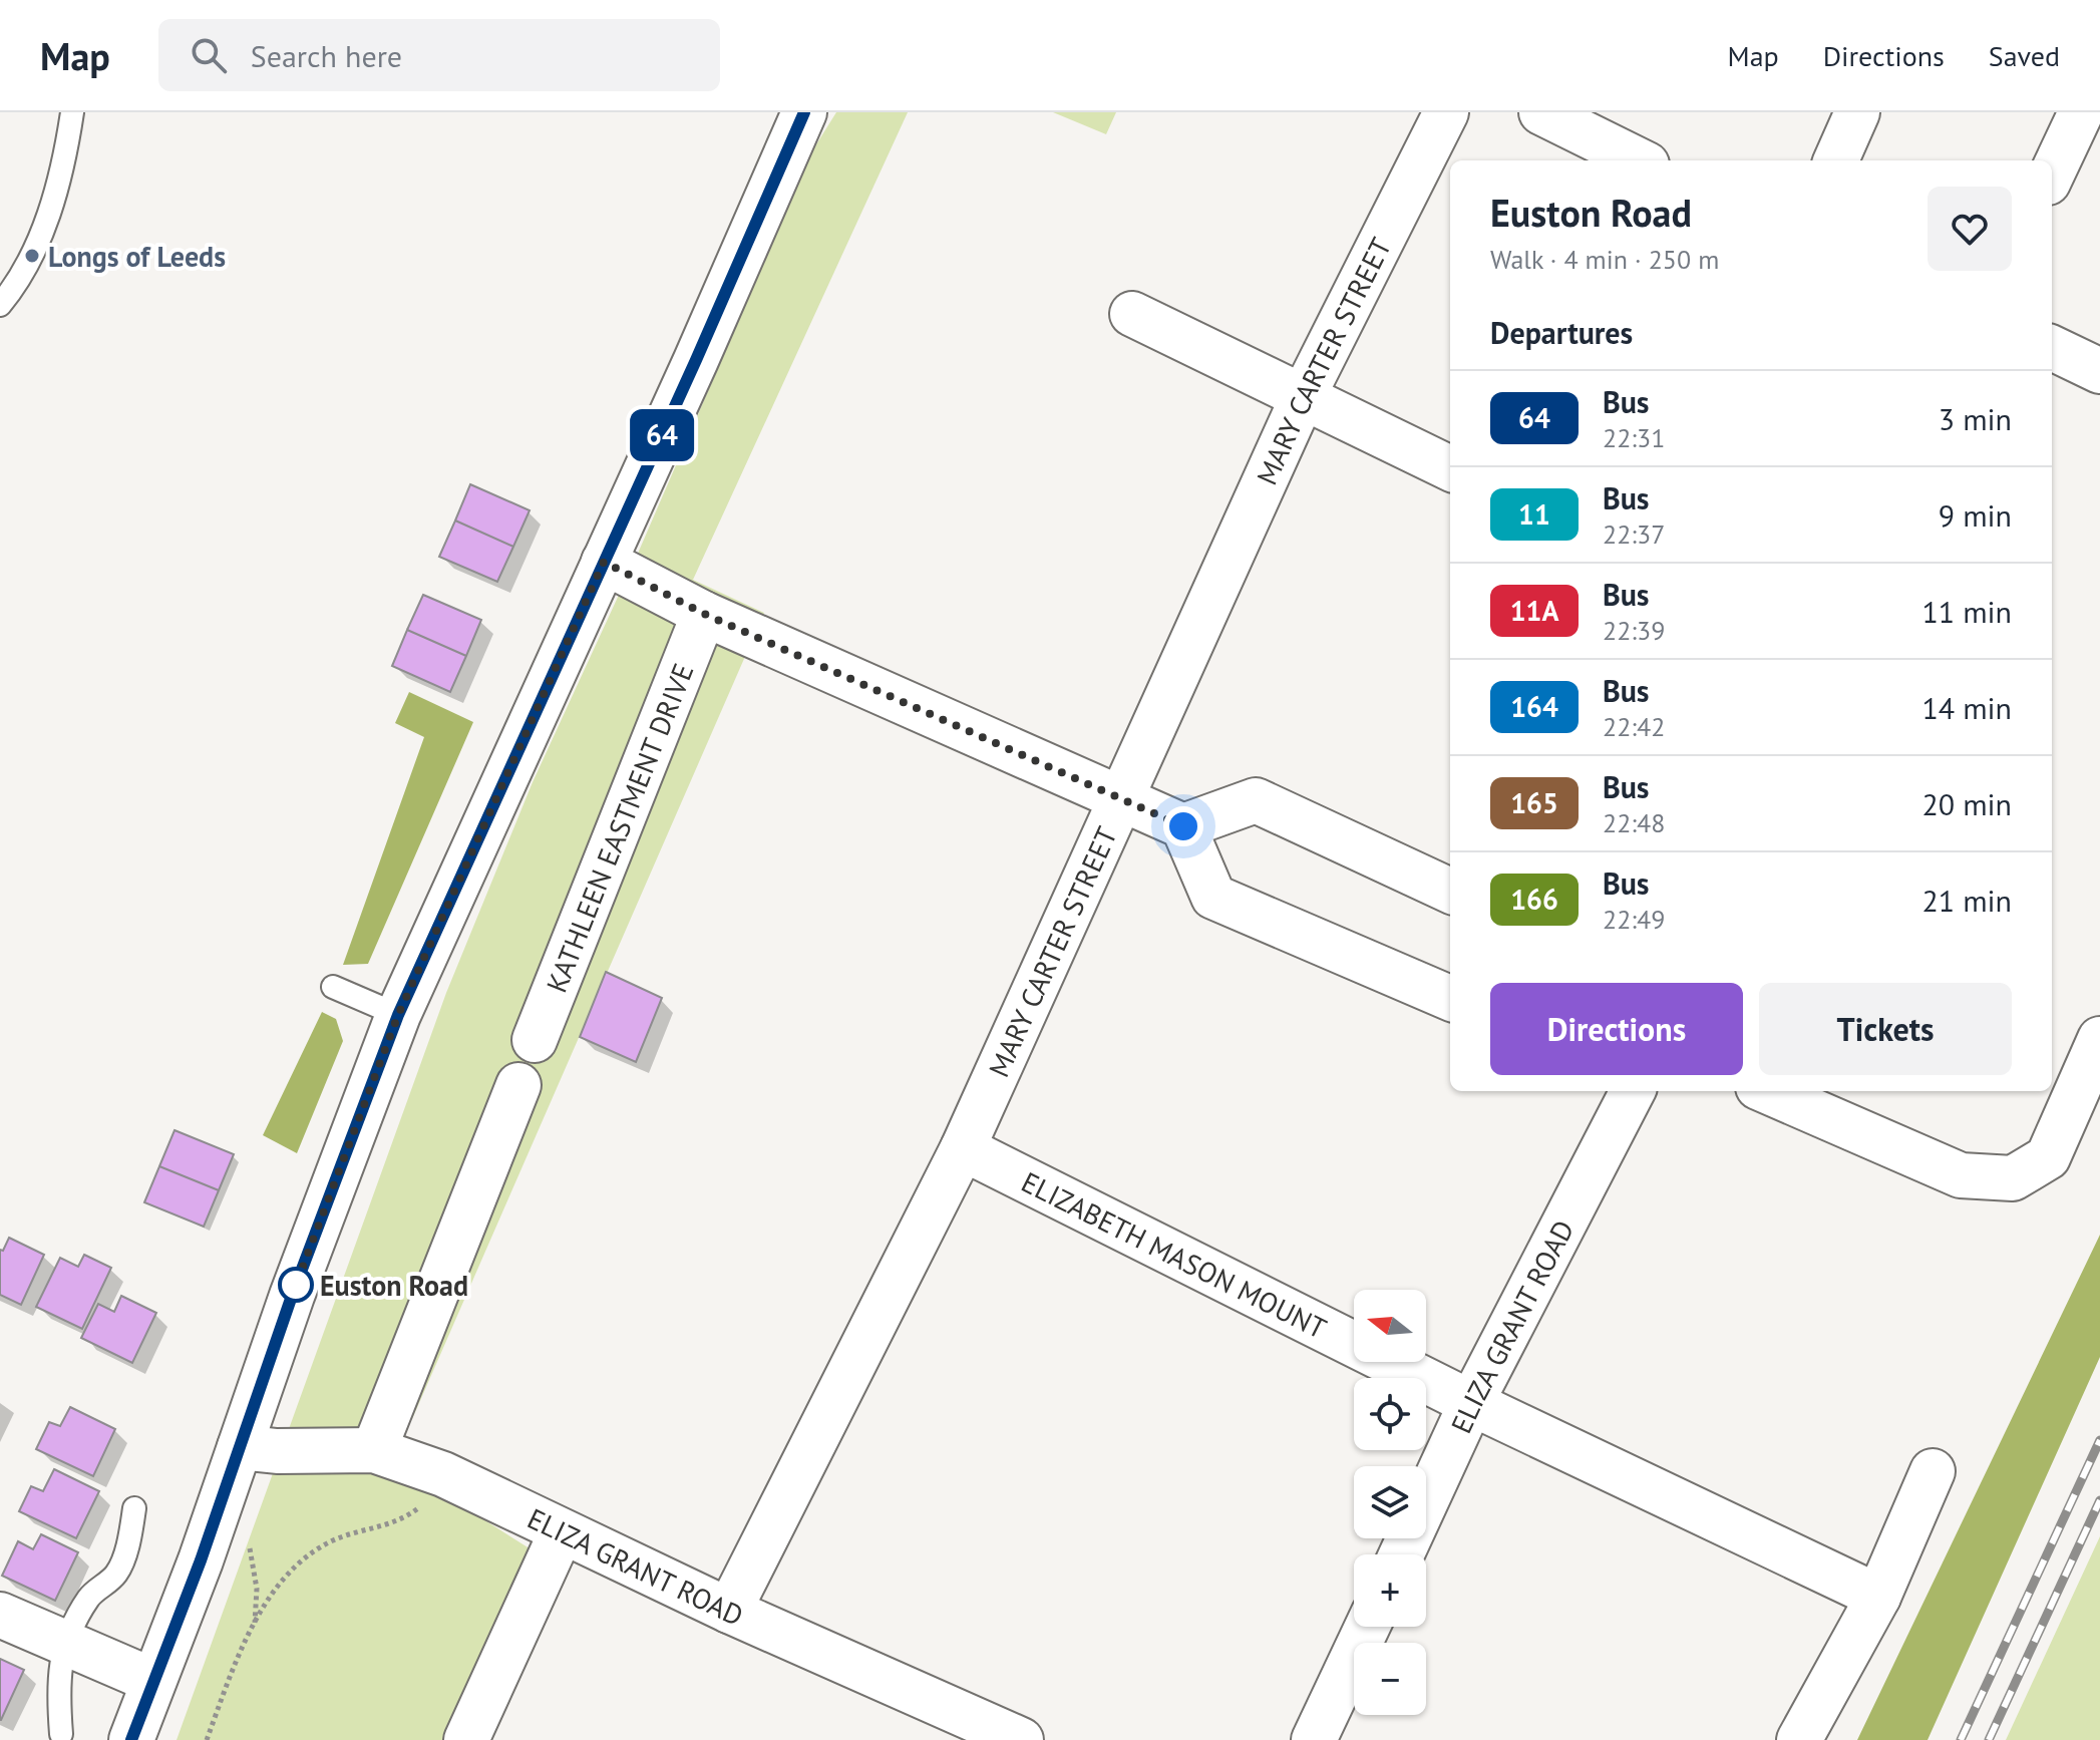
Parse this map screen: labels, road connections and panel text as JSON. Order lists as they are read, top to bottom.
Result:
{
  "streets": {
    "street": [
      "MARY CARTER STREET",
      "KATHLEEN EASTMENT DRIVE",
      "ELIZABETH MASON MOUNT",
      "ELIZA GRANT ROAD"
    ]
  },
  "crossings": [
    ["MARY CARTER STREET", "ELIZABETH MASON MOUNT"],
    ["MARY CARTER STREET", "ELIZA GRANT ROAD"],
    ["ELIZABETH MASON MOUNT", "ELIZA GRANT ROAD"]
  ],
  "places": ["Longs of Leeds", "Euston Road"],
  "lines": ["bus line 64"],
  "north": "left",
  "page": {
    "header": "Map",
    "search": "Search here",
    "nav": ["Map", "Directions", "Saved"],
    "on_map": "64",
    "heading": [
      ["Euston Road", "Walk · 4 min · 250 m"],
      "Departures"
    ],
    "list": [
      {
        "mark": "64",
        "name": "Bus",
        "note": "22:31",
        "value": "3 min"
      },
      {
        "mark": "11",
        "name": "Bus",
        "note": "22:37",
        "value": "9 min"
      },
      {
        "mark": "11A",
        "name": "Bus",
        "note": "22:39",
        "value": "11 min"
      },
      {
        "mark": "164",
        "name": "Bus",
        "note": "22:42",
        "value": "14 min"
      },
      {
        "mark": "165",
        "name": "Bus",
        "note": "22:48",
        "value": "20 min"
      },
      {
        "mark": "166",
        "name": "Bus",
        "note": "22:49",
        "value": "21 min"
      }
    ],
    "buttons": ["Directions", "Tickets"],
    "map_buttons": ["+", "−"]
  }
}
